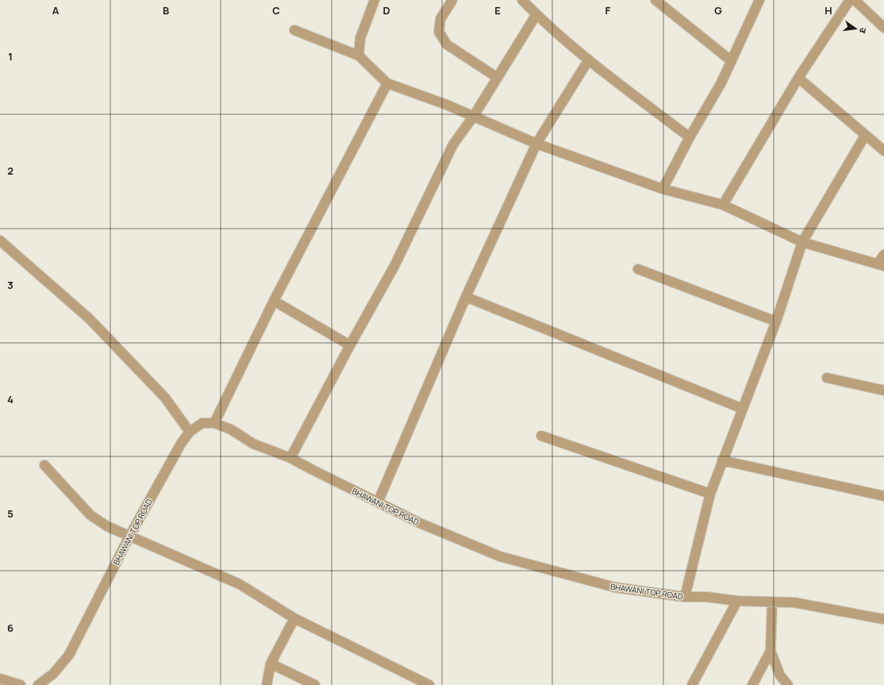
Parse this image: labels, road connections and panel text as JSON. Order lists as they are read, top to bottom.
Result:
{
  "streets": {
    "street": ["BHAWANI TOP ROAD"]
  },
  "north": "right",
  "grid": {
    "columns": [
      "A",
      "B",
      "C",
      "D",
      "E",
      "F",
      "G",
      "H"
    ],
    "rows": [
      "1",
      "2",
      "3",
      "4",
      "5",
      "6"
    ]
  }
}
